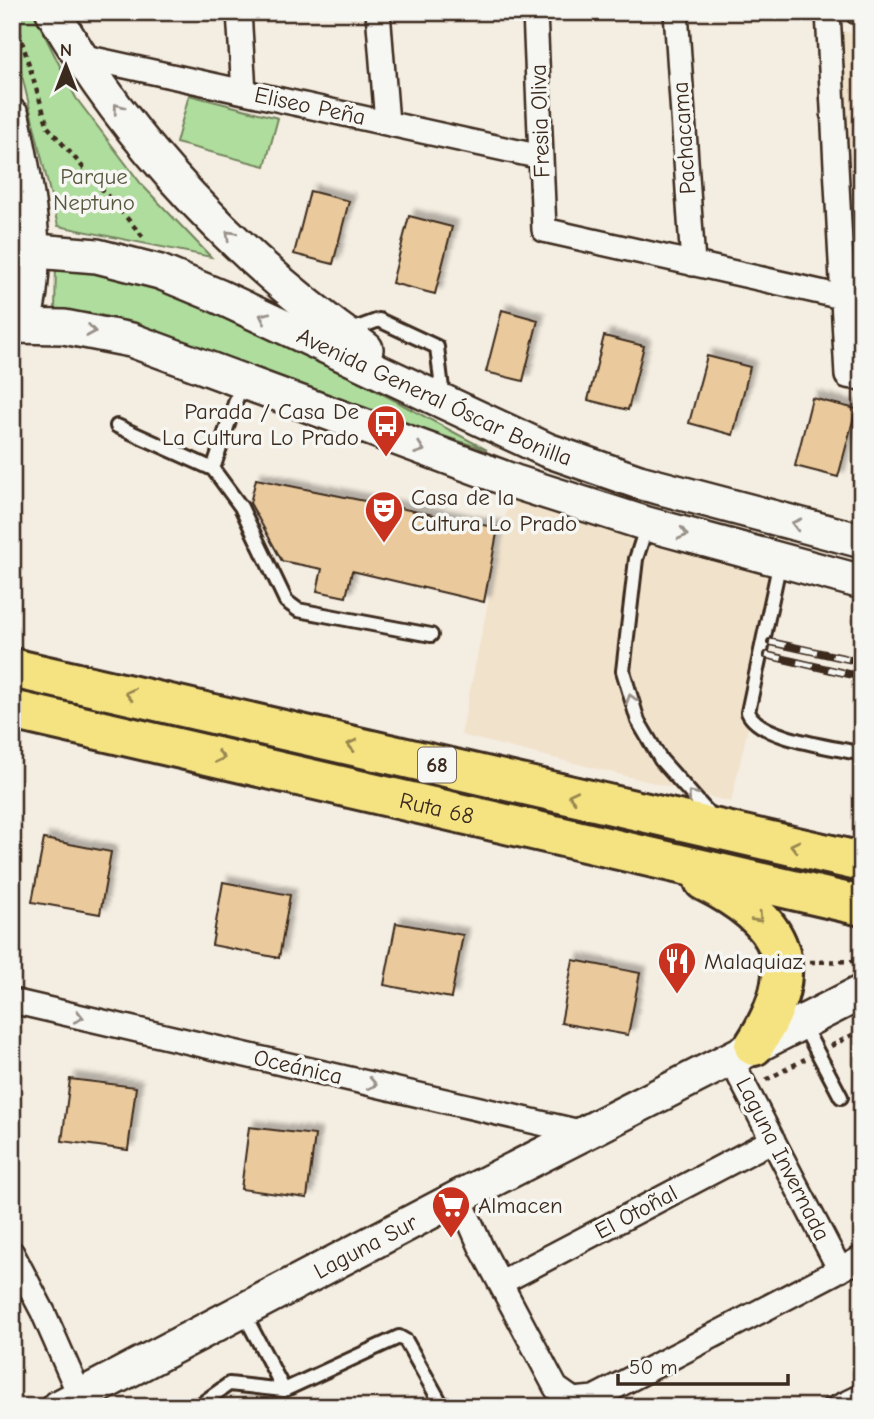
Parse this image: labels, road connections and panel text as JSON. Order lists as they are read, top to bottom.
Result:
{
  "streets": {
    "highway": ["68", "Ruta 68"],
    "main road": ["Avenida General Óscar Bonilla", "Laguna Sur"],
    "street": [
      "Eliseo Peña",
      "Fresia Oliva",
      "Pachacama",
      "Oceánica",
      "Laguna Invernada",
      "El Otoñal"
    ]
  },
  "crossings": [
    ["Eliseo Peña", "Fresia Oliva"],
    ["Fresia Oliva", "Pachacama"],
    ["Oceánica", "Laguna Sur"],
    ["Laguna Invernada", "El Otoñal"],
    ["Laguna Invernada", "Laguna Sur"]
  ],
  "one_way": ["Oceánica"],
  "parks": ["Parque Neptuno"],
  "places": {
    "bus stop": ["Parada / Casa De La Cultura Lo Prado"],
    "theatre": ["Casa de la Cultura Lo Prado"],
    "restaurant": ["Malaquiaz"],
    "supermarket": ["Almacen"]
  },
  "scale_bar": "50 m",
  "north": "top"
}
